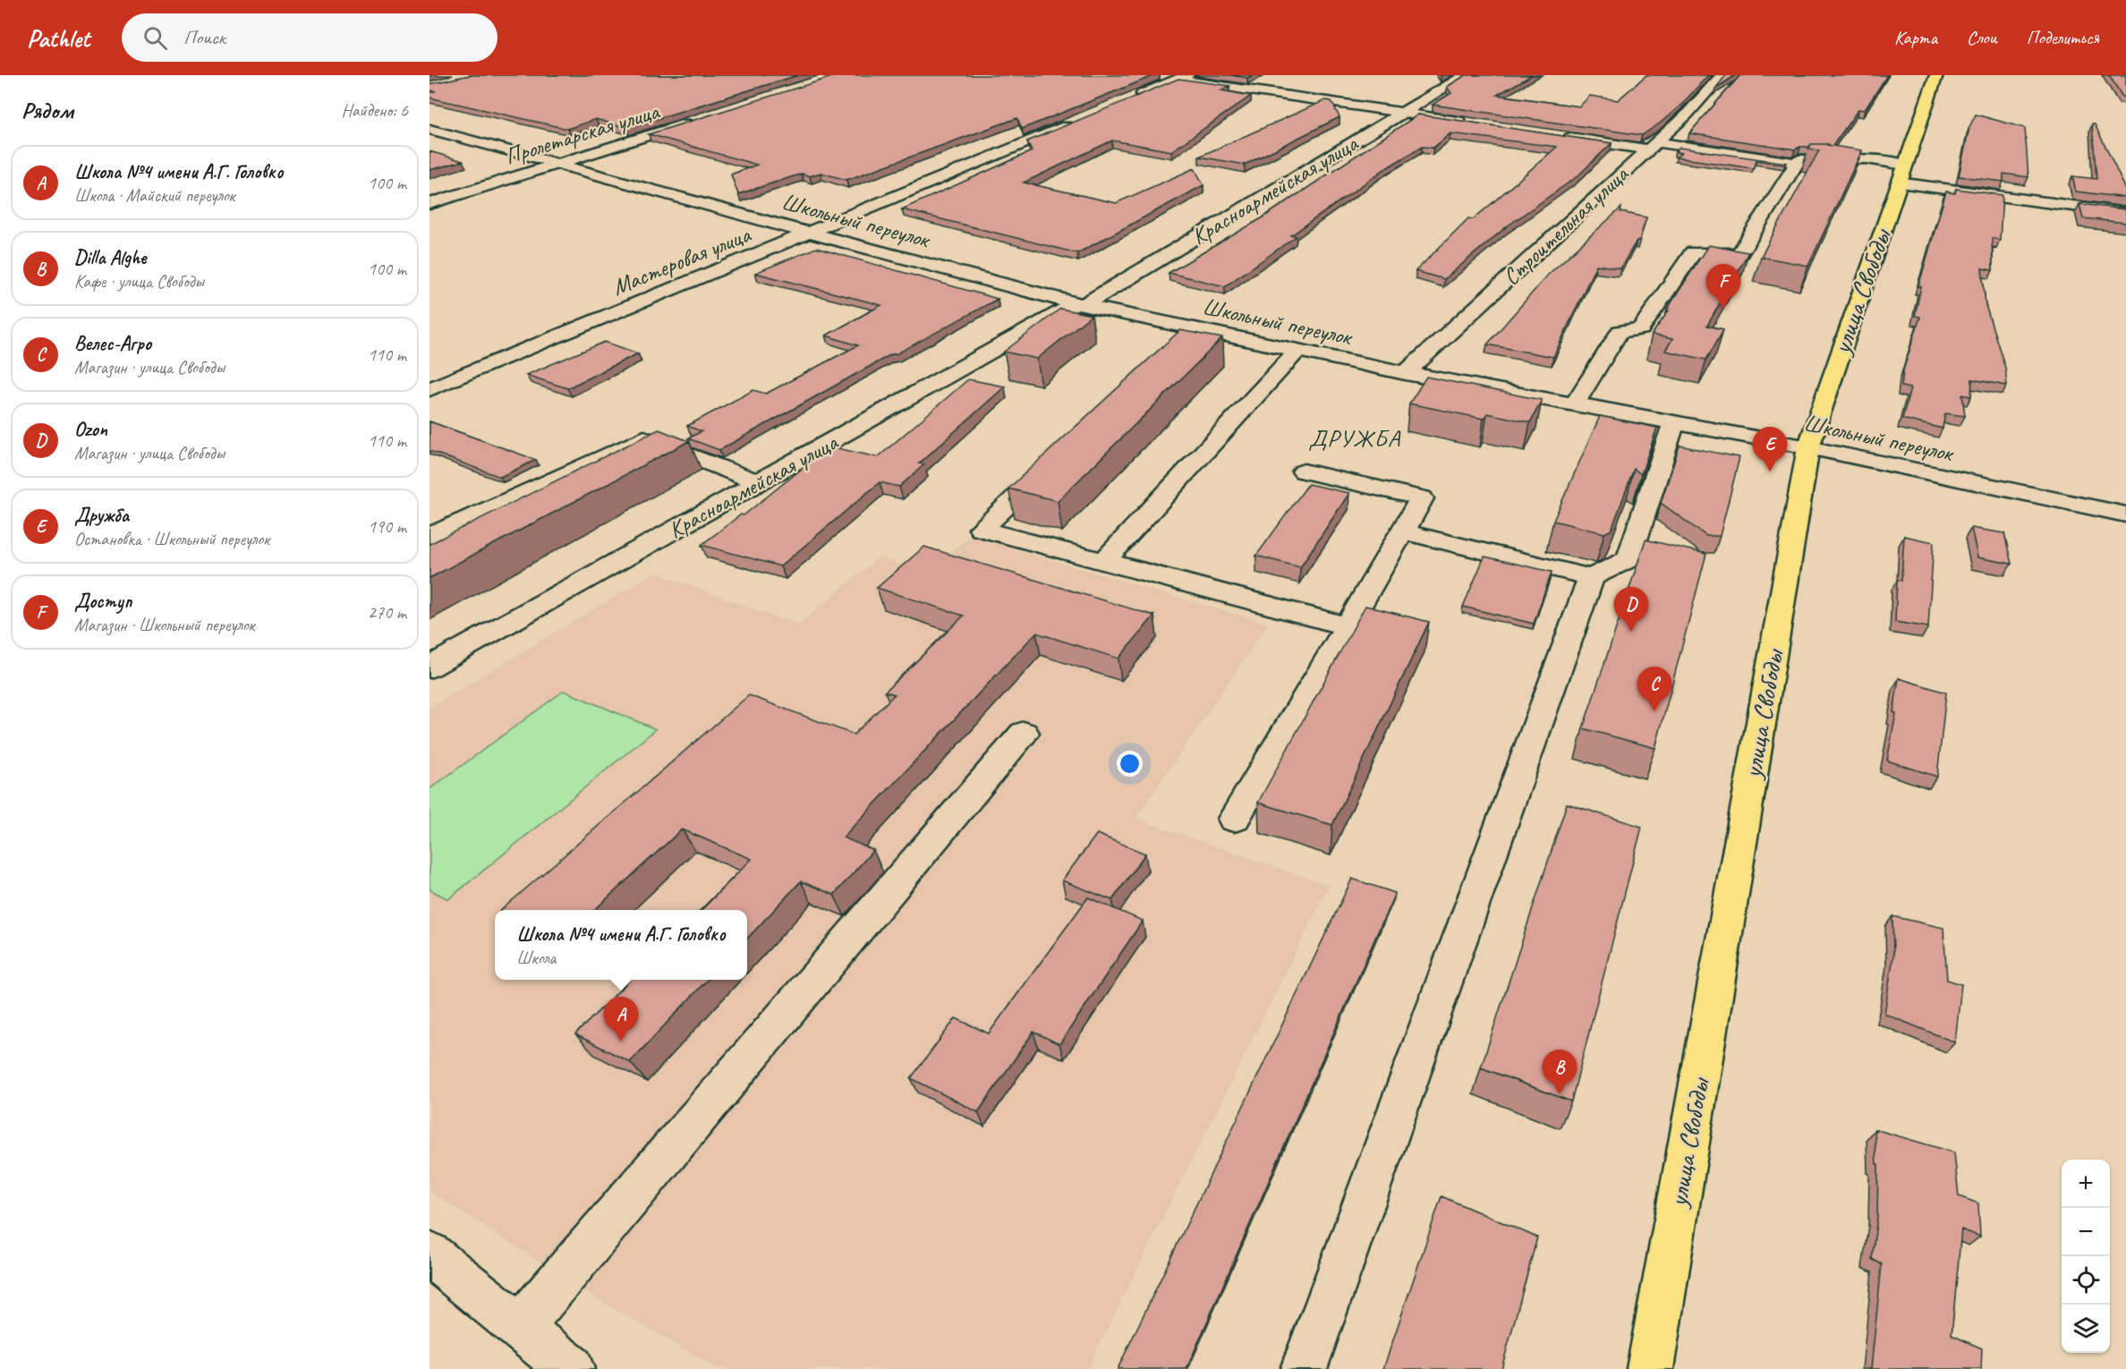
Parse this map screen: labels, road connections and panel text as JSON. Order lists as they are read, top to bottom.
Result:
{
  "streets": {
    "main road": ["улица Свободы"],
    "street": [
      "Пролетарская улица",
      "Красноармейская улица",
      "Школьный переулок",
      "Строительная улица",
      "Мастеровая улица"
    ]
  },
  "crossings": [
    ["Пролетарская улица", "Школьный переулок"],
    ["Красноармейская улица", "Школьный переулок"],
    ["Школьный переулок", "Строительная улица"],
    ["Школьный переулок", "Мастеровая улица"],
    ["Школьный переулок", "улица Свободы"]
  ],
  "districts": ["ДРУЖБА"],
  "page": {
    "header": "Pathlet",
    "search": "Поиск",
    "nav": ["Карта", "Слои", "Поделиться"],
    "heading": ["Рядом", "Найдено: 6"],
    "list": [
      {
        "mark": "A",
        "name": "Школа №4 имени А.Г. Головко",
        "note": "Школа · Майский переулок",
        "value": "100 m"
      },
      {
        "mark": "B",
        "name": "Dilla Alghe",
        "note": "Кафе · улица Свободы",
        "value": "100 m"
      },
      {
        "mark": "C",
        "name": "Велес-Агро",
        "note": "Магазин · улица Свободы",
        "value": "110 m"
      },
      {
        "mark": "D",
        "name": "Ozon",
        "note": "Магазин · улица Свободы",
        "value": "110 m"
      },
      {
        "mark": "E",
        "name": "Дружба",
        "note": "Остановка · Школьный переулок",
        "value": "190 m"
      },
      {
        "mark": "F",
        "name": "Доступ",
        "note": "Магазин · Школьный переулок",
        "value": "270 m"
      }
    ],
    "pins": [
      "F",
      "E",
      "D",
      "C",
      "A",
      "B"
    ],
    "popup": ["Школа №4 имени А.Г. Головко", "Школа"],
    "map_buttons": ["+", "−"]
  }
}
